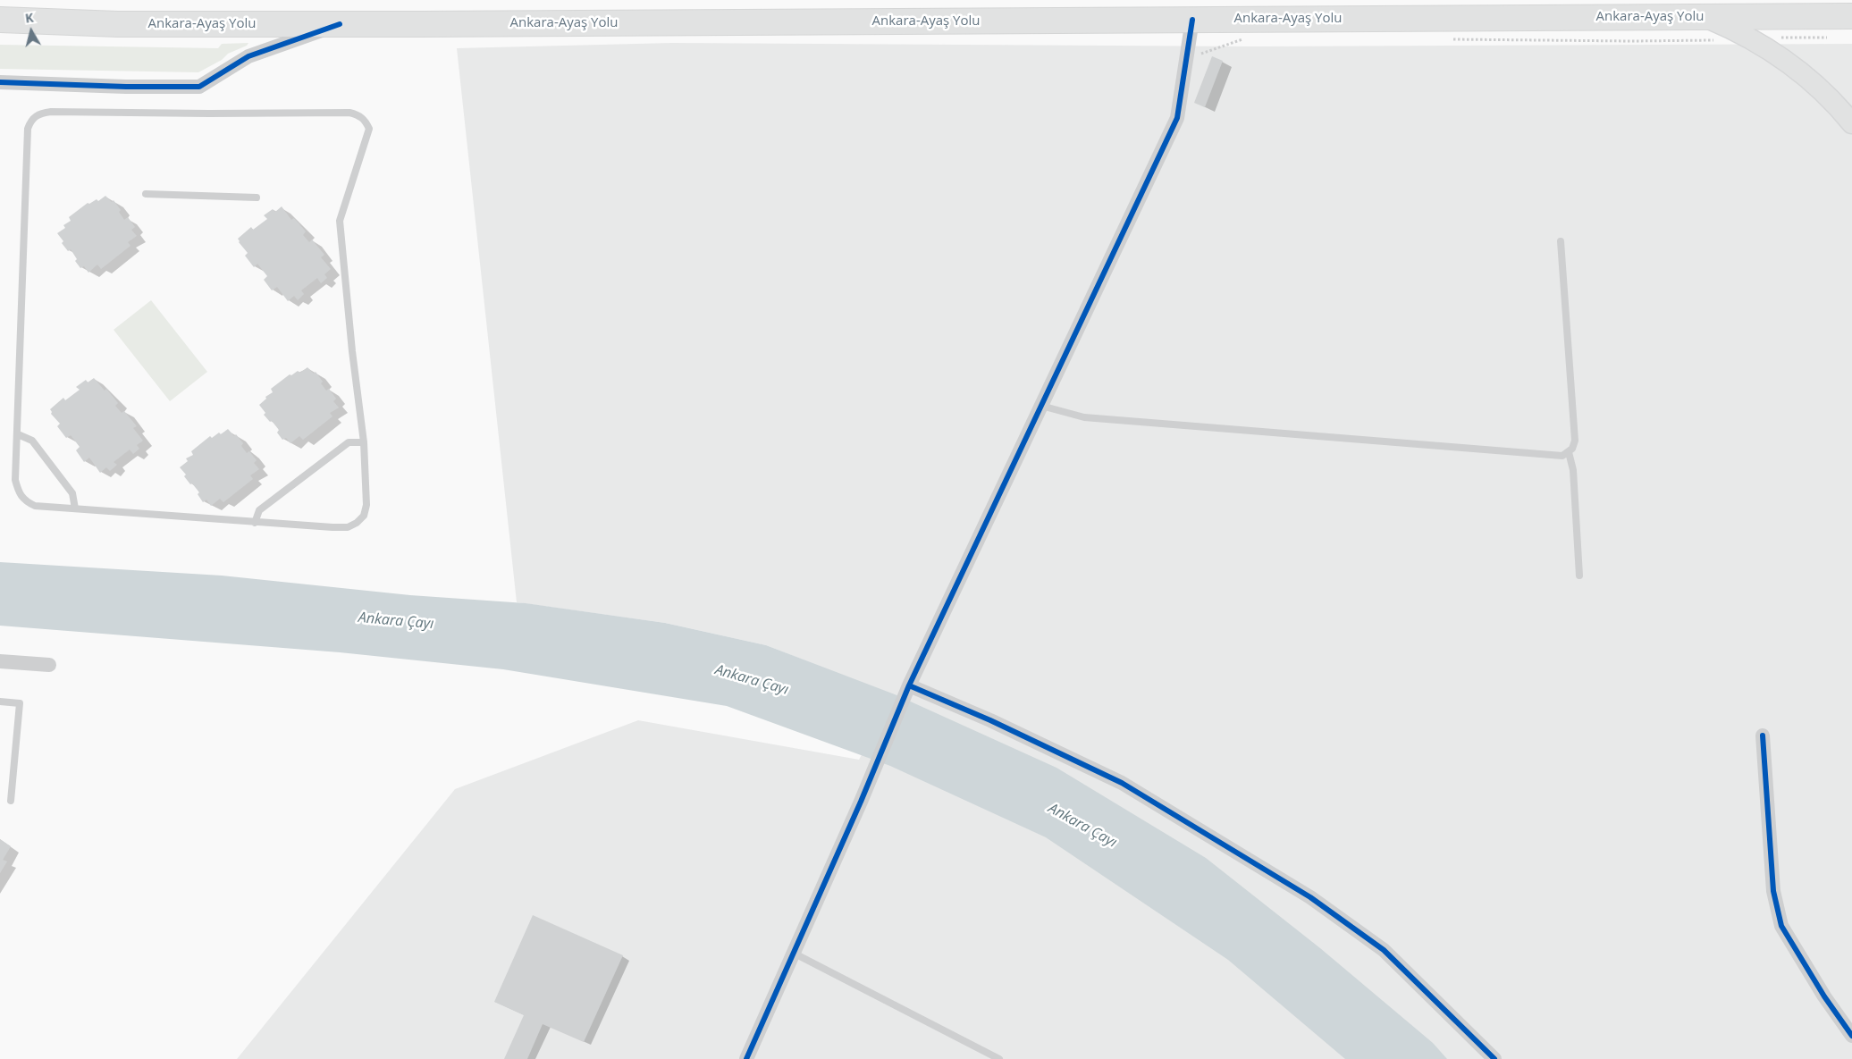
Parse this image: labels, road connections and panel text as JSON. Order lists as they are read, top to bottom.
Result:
{
  "streets": {
    "highway": ["Ankara-Ayaş Yolu"]
  },
  "water": ["Ankara Çayı"],
  "north": "top"
}
